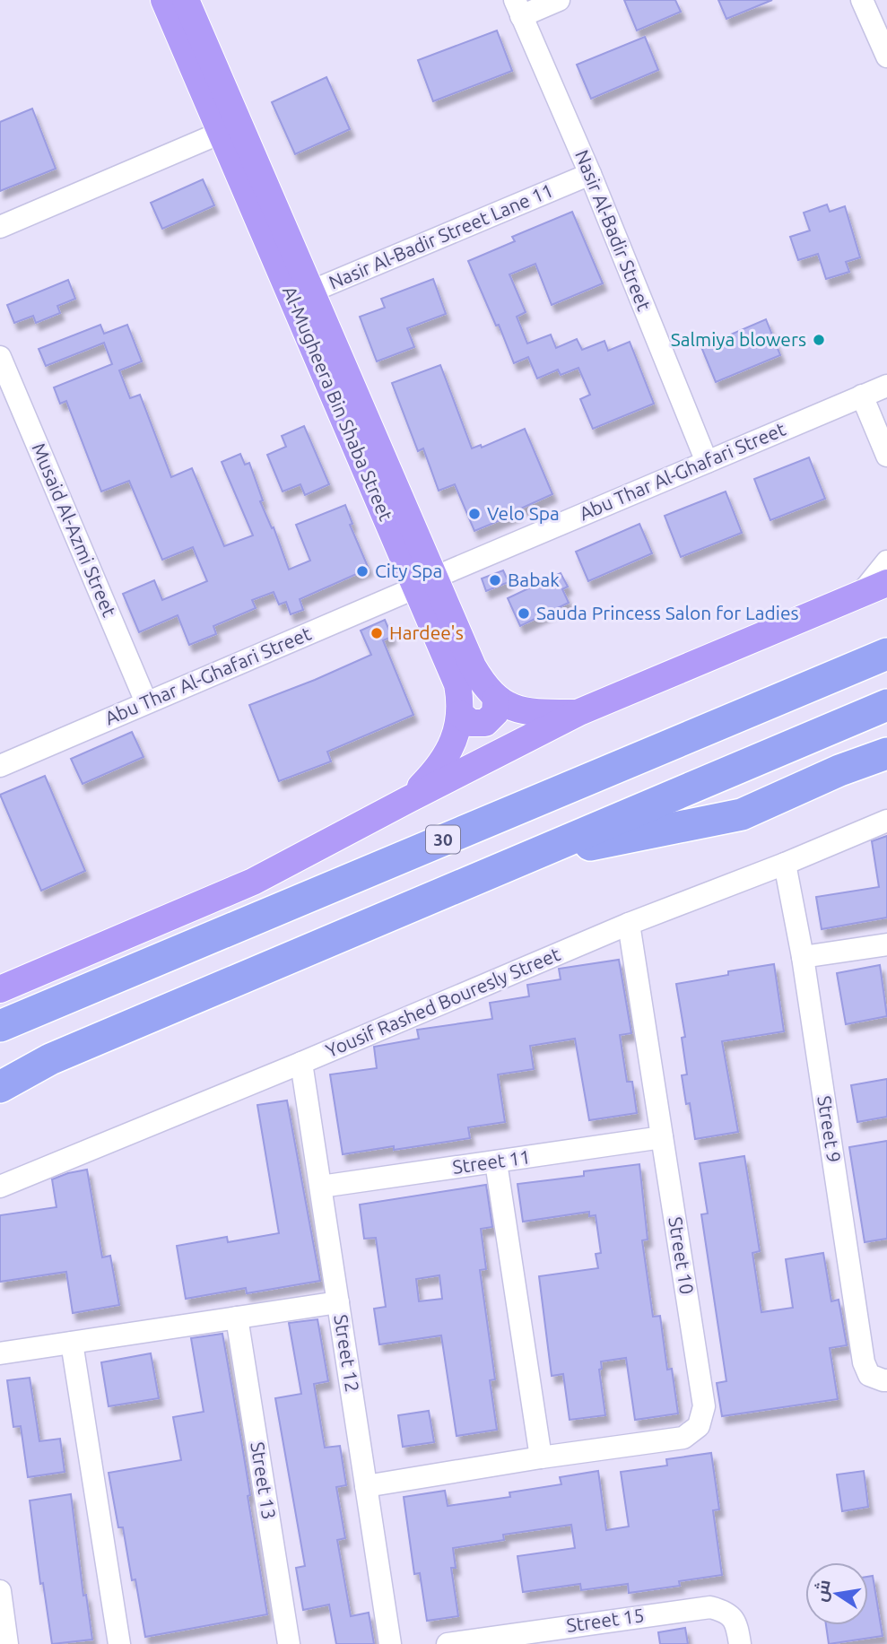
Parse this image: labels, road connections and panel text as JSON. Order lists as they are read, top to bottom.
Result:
{
  "streets": {
    "highway": ["30"],
    "main road": ["Al-Mugheera Bin Shaba Street"],
    "street": [
      "Nasir Al-Badir Street",
      "Nasir Al-Badir Street Lane 11",
      "Abu Thar Al-Ghafari Street",
      "Musaid Al-Azmi Street",
      "Yousif Rashed Bouresly Street",
      "Street 9",
      "Street 11",
      "Street 10",
      "Street 12",
      "Street 13",
      "Street 15"
    ]
  },
  "crossings": [
    ["Nasir Al-Badir Street", "Nasir Al-Badir Street Lane 11"],
    ["Nasir Al-Badir Street", "Abu Thar Al-Ghafari Street"],
    ["Nasir Al-Badir Street Lane 11", "Al-Mugheera Bin Shaba Street"],
    ["Al-Mugheera Bin Shaba Street", "Abu Thar Al-Ghafari Street"],
    ["Abu Thar Al-Ghafari Street", "Musaid Al-Azmi Street"],
    ["Yousif Rashed Bouresly Street", "Street 9"],
    ["Yousif Rashed Bouresly Street", "Street 10"],
    ["Yousif Rashed Bouresly Street", "Street 12"],
    ["Street 11", "Street 10"],
    ["Street 11", "Street 12"],
    ["Street 10", "Street 12"]
  ],
  "places": [
    "Salmiya blowers",
    "Velo Spa",
    "City Spa",
    "Babak",
    "Sauda Princess Salon for Ladies",
    "Hardee's"
  ],
  "north": "left"
}
